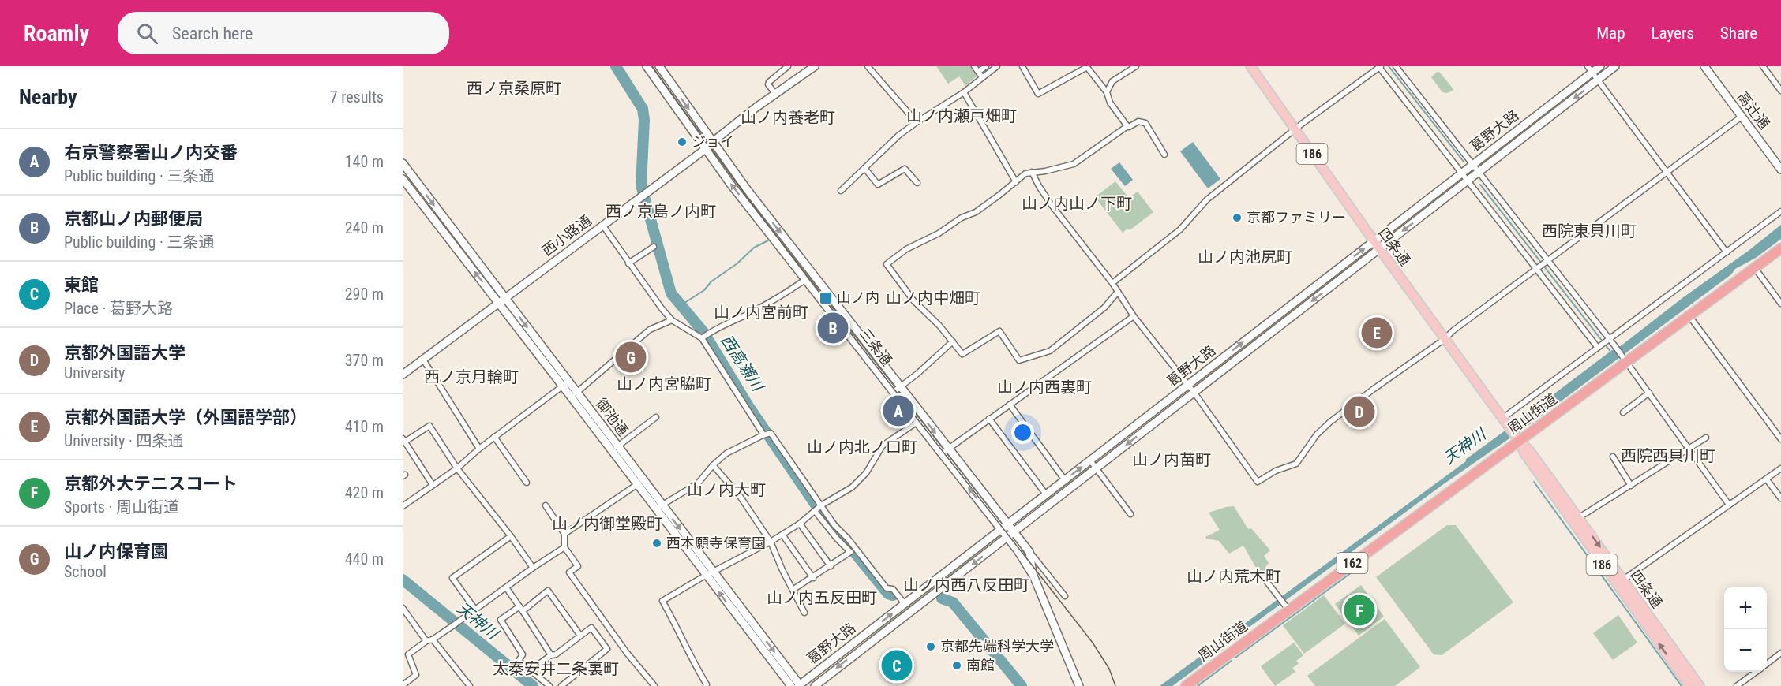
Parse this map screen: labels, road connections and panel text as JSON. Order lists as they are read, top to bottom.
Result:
{
  "streets": {
    "highway": ["周山街道", "162"],
    "main road": ["186", "四条通"],
    "street": [
      "高辻通",
      "葛野大路",
      "西小路通",
      "三条通",
      "御池通"
    ]
  },
  "crossings": [
    ["葛野大路", "四条通"],
    ["葛野大路", "三条通"],
    ["葛野大路", "御池通"],
    ["西小路通", "三条通"],
    ["西小路通", "御池通"],
    ["四条通", "周山街道"]
  ],
  "districts": [
    "西ノ京桑原町",
    "山ノ内瀬戸畑町",
    "山ノ内養老町",
    "山ノ内山ノ下町",
    "西ノ京島ノ内町",
    "西院東貝川町",
    "山ノ内池尻町",
    "山ノ内中畑町",
    "山ノ内宮前町",
    "西ノ京月輪町",
    "山ノ内宮脇町",
    "山ノ内西裏町",
    "山ノ内北ノ口町",
    "西院西貝川町",
    "山ノ内苗町",
    "山ノ内大町",
    "山ノ内御堂殿町",
    "山ノ内荒木町",
    "山ノ内西八反田町",
    "山ノ内五反田町",
    "太秦安井二条裏町"
  ],
  "water": ["西高瀬川", "天神川"],
  "places": {
    "other": [
      "ジョイ",
      "京都ファミリー",
      "西本願寺保育園",
      "京都先端科学大学",
      "南館"
    ],
    "transit": ["山ノ内"]
  },
  "page": {
    "header": "Roamly",
    "search": "Search here",
    "nav": ["Map", "Layers", "Share"],
    "heading": ["Nearby", "7 results"],
    "list": [
      {
        "mark": "A",
        "name": "右京警察署山ノ内交番",
        "note": "Public building · 三条通",
        "value": "140 m"
      },
      {
        "mark": "B",
        "name": "京都山ノ内郵便局",
        "note": "Public building · 三条通",
        "value": "240 m"
      },
      {
        "mark": "C",
        "name": "東館",
        "note": "Place · 葛野大路",
        "value": "290 m"
      },
      {
        "mark": "D",
        "name": "京都外国語大学",
        "note": "University",
        "value": "370 m"
      },
      {
        "mark": "E",
        "name": "京都外国語大学（外国語学部）",
        "note": "University · 四条通",
        "value": "410 m"
      },
      {
        "mark": "F",
        "name": "京都外大テニスコート",
        "note": "Sports · 周山街道",
        "value": "420 m"
      },
      {
        "mark": "G",
        "name": "山ノ内保育園",
        "note": "School",
        "value": "440 m"
      }
    ],
    "pins": [
      "B",
      "E",
      "G",
      "A",
      "D",
      "F",
      "C"
    ],
    "map_buttons": ["+", "−"]
  }
}
